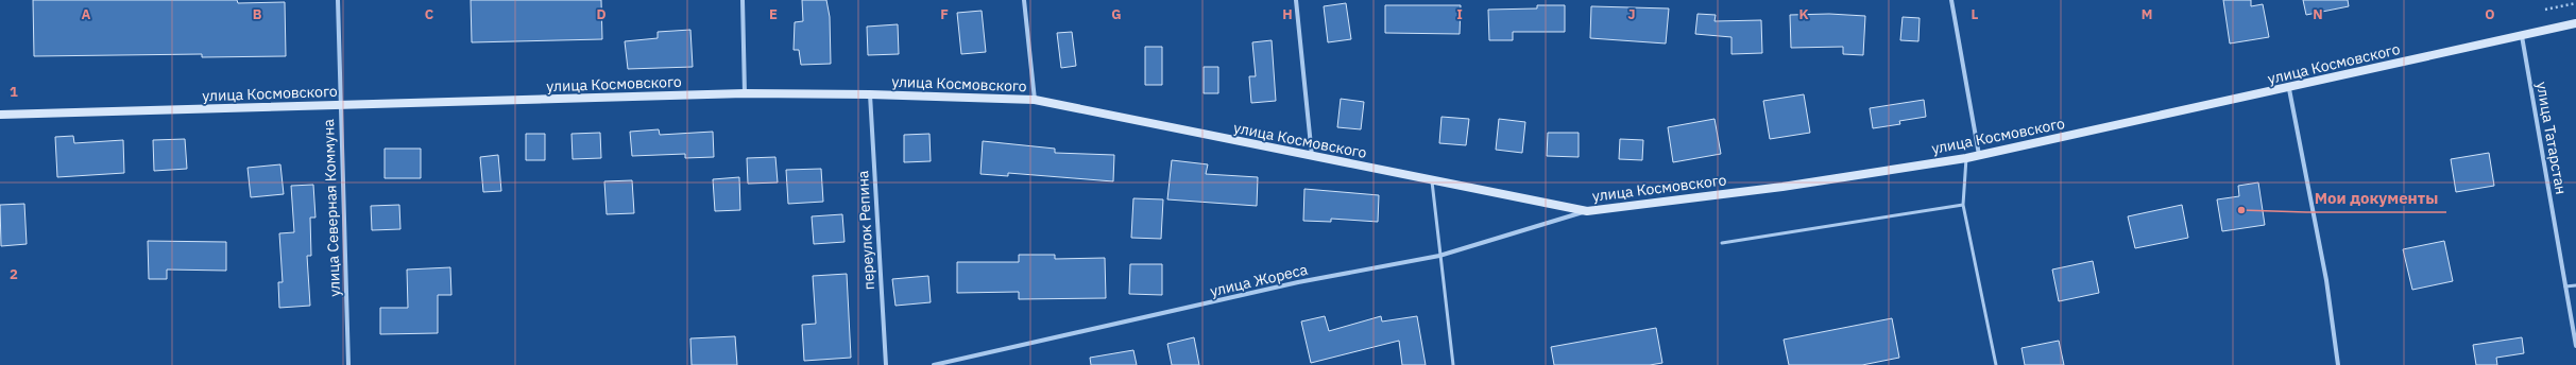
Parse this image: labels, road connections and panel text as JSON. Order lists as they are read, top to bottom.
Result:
{
  "streets": {
    "main road": ["улица Космовского"],
    "street": [
      "улица Татарстан",
      "улица Северная Коммуна",
      "переулок Репина",
      "улица Жореса"
    ]
  },
  "crossings": [
    ["улица Космовского", "улица Татарстан"],
    ["улица Космовского", "улица Северная Коммуна"],
    ["улица Космовского", "переулок Репина"],
    ["улица Космовского", "улица Жореса"]
  ],
  "places": ["Мои документы"],
  "grid": {
    "columns": [
      "A",
      "B",
      "C",
      "D",
      "E",
      "F",
      "G",
      "H",
      "I",
      "J",
      "K",
      "L",
      "M",
      "N",
      "O"
    ],
    "rows": ["1", "2"]
  }
}
